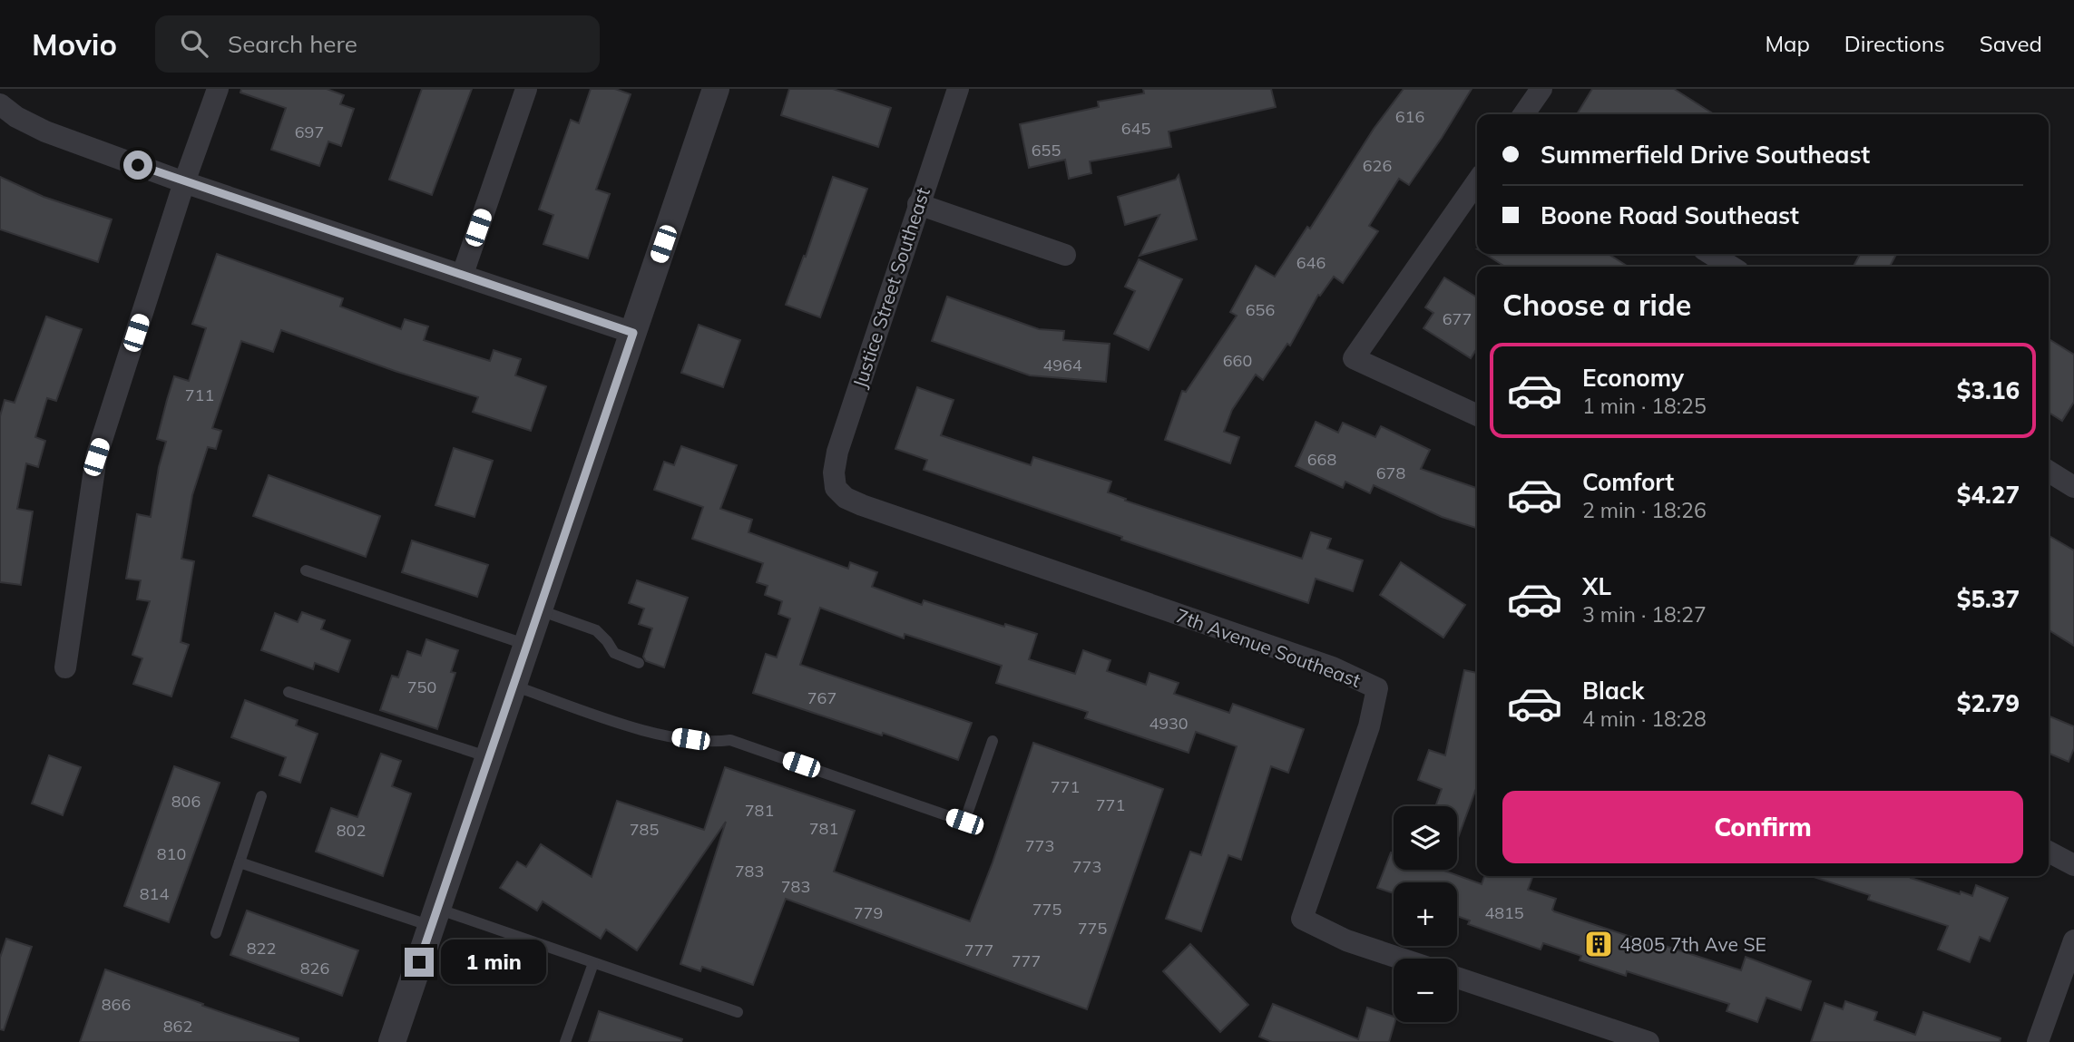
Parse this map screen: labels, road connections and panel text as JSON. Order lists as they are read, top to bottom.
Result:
{
  "streets": {
    "street": ["Justice Street Southeast", "7th Avenue Southeast"]
  },
  "crossings": [
    ["Justice Street Southeast", "7th Avenue Southeast"]
  ],
  "places": {
    "building": ["4805 7th Ave SE"]
  },
  "house_numbers": [
    "616",
    "645",
    "697",
    "655",
    "626",
    "646",
    "656",
    "677",
    "660",
    "4964",
    "711",
    "668",
    "678",
    "750",
    "767",
    "4930",
    "771",
    "806",
    "771",
    "781",
    "781",
    "785",
    "802",
    "773",
    "810",
    "773",
    "783",
    "783",
    "814",
    "775",
    "779",
    "4815",
    "775",
    "822",
    "777",
    "777",
    "826",
    "866",
    "862"
  ],
  "page": {
    "header": "Movio",
    "search": "Search here",
    "nav": ["Map", "Directions", "Saved"],
    "banner": ["Summerfield Drive Southeast", "Boone Road Southeast"],
    "heading": "Choose a ride",
    "list": [
      {
        "name": "Economy",
        "note": "1 min · 18:25",
        "value": "$3.16"
      },
      {
        "name": "Comfort",
        "note": "2 min · 18:26",
        "value": "$4.27"
      },
      {
        "name": "XL",
        "note": "3 min · 18:27",
        "value": "$5.37"
      },
      {
        "name": "Black",
        "note": "4 min · 18:28",
        "value": "$2.79"
      }
    ],
    "buttons": "Confirm",
    "map_buttons": ["+", "−"],
    "bubble": "1 min"
  }
}
